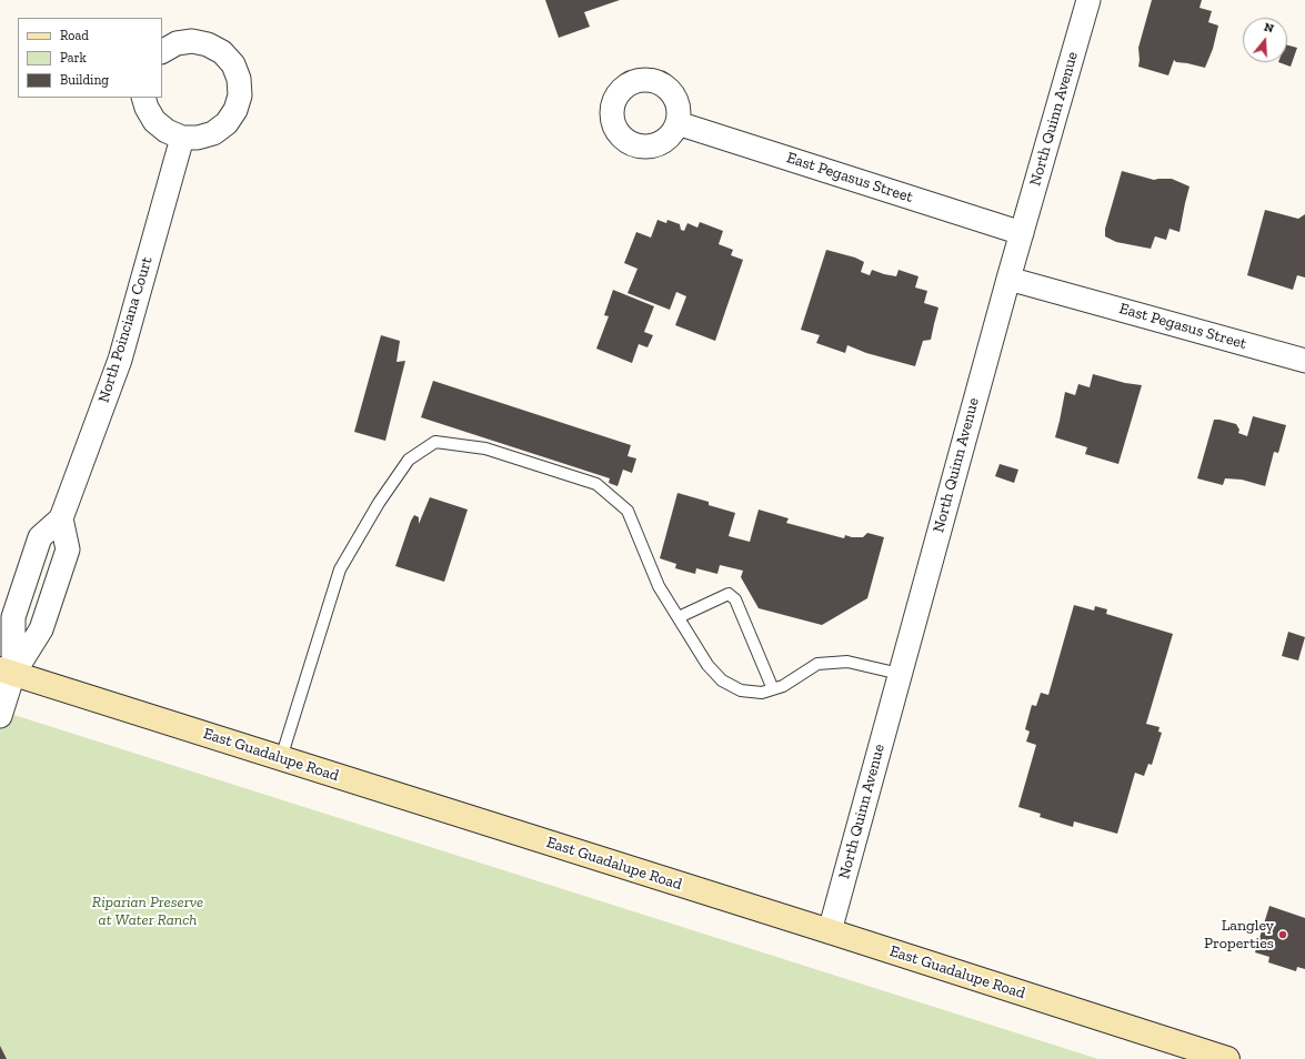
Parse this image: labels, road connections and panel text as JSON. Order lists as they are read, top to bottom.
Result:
{
  "streets": {
    "main road": ["East Guadalupe Road"],
    "street": ["North Quinn Avenue", "East Pegasus Street", "North Poinciana Court"]
  },
  "crossings": [
    ["North Quinn Avenue", "East Pegasus Street"],
    ["North Quinn Avenue", "East Guadalupe Road"],
    ["North Poinciana Court", "East Guadalupe Road"]
  ],
  "parks": ["Riparian Preserve at Water Ranch"],
  "places": ["Langley Properties"],
  "legend": ["Road", "Park", "Building"],
  "north": "top"
}
